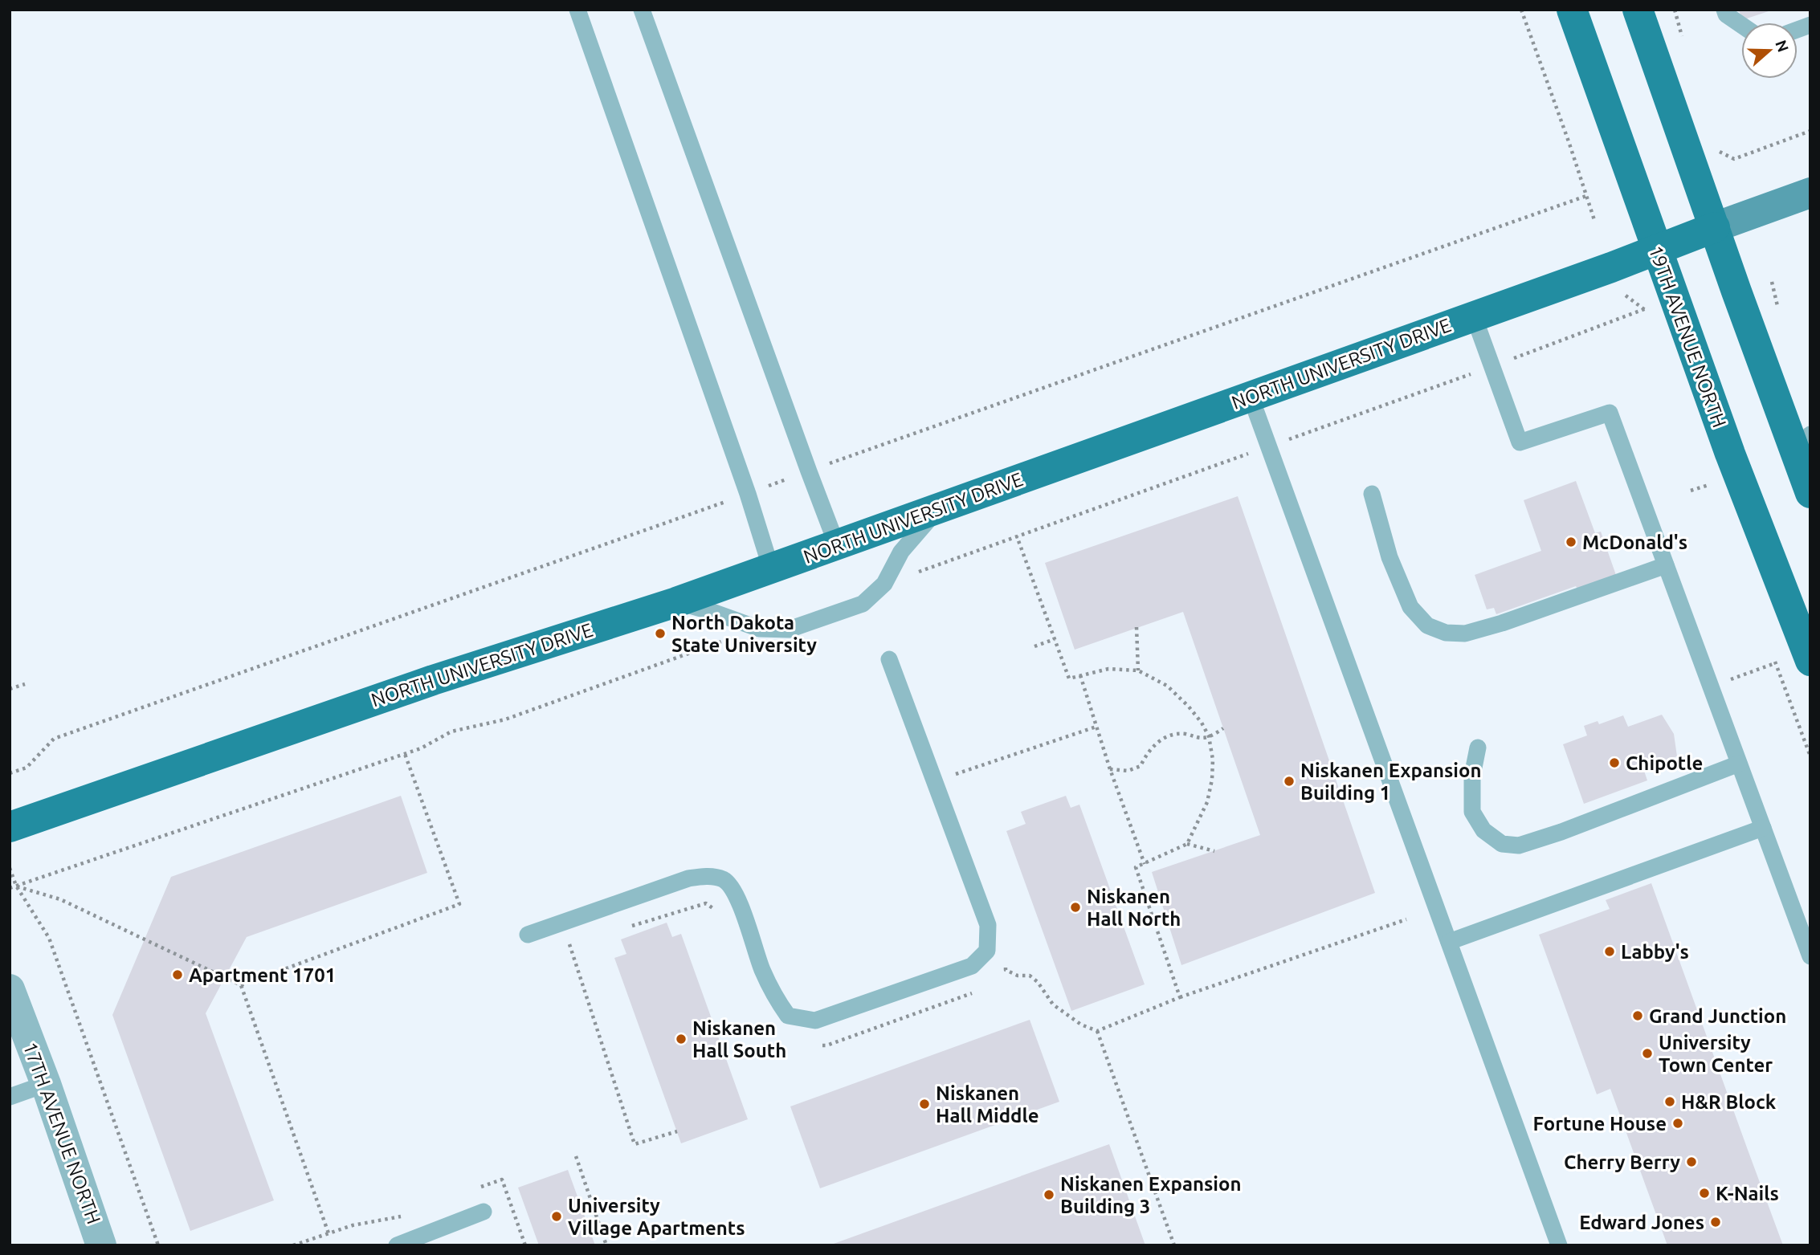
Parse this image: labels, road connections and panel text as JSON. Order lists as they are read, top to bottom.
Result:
{
  "streets": {
    "main road": ["19TH AVENUE NORTH", "NORTH UNIVERSITY DRIVE"],
    "street": ["17TH AVENUE NORTH"]
  },
  "crossings": [
    ["19TH AVENUE NORTH", "NORTH UNIVERSITY DRIVE"]
  ],
  "places": [
    "McDonald's",
    "North Dakota State University",
    "Chipotle",
    "Niskanen Expansion Building 1",
    "Niskanen Hall North",
    "Labby's",
    "Apartment 1701",
    "Grand Junction",
    "Niskanen Hall South",
    "University Town Center",
    "H&R Block",
    "Niskanen Hall Middle",
    "Fortune House",
    "Cherry Berry",
    "K-Nails",
    "Niskanen Expansion Building 3",
    "University Village Apartments",
    "Edward Jones"
  ],
  "north": "right"
}
